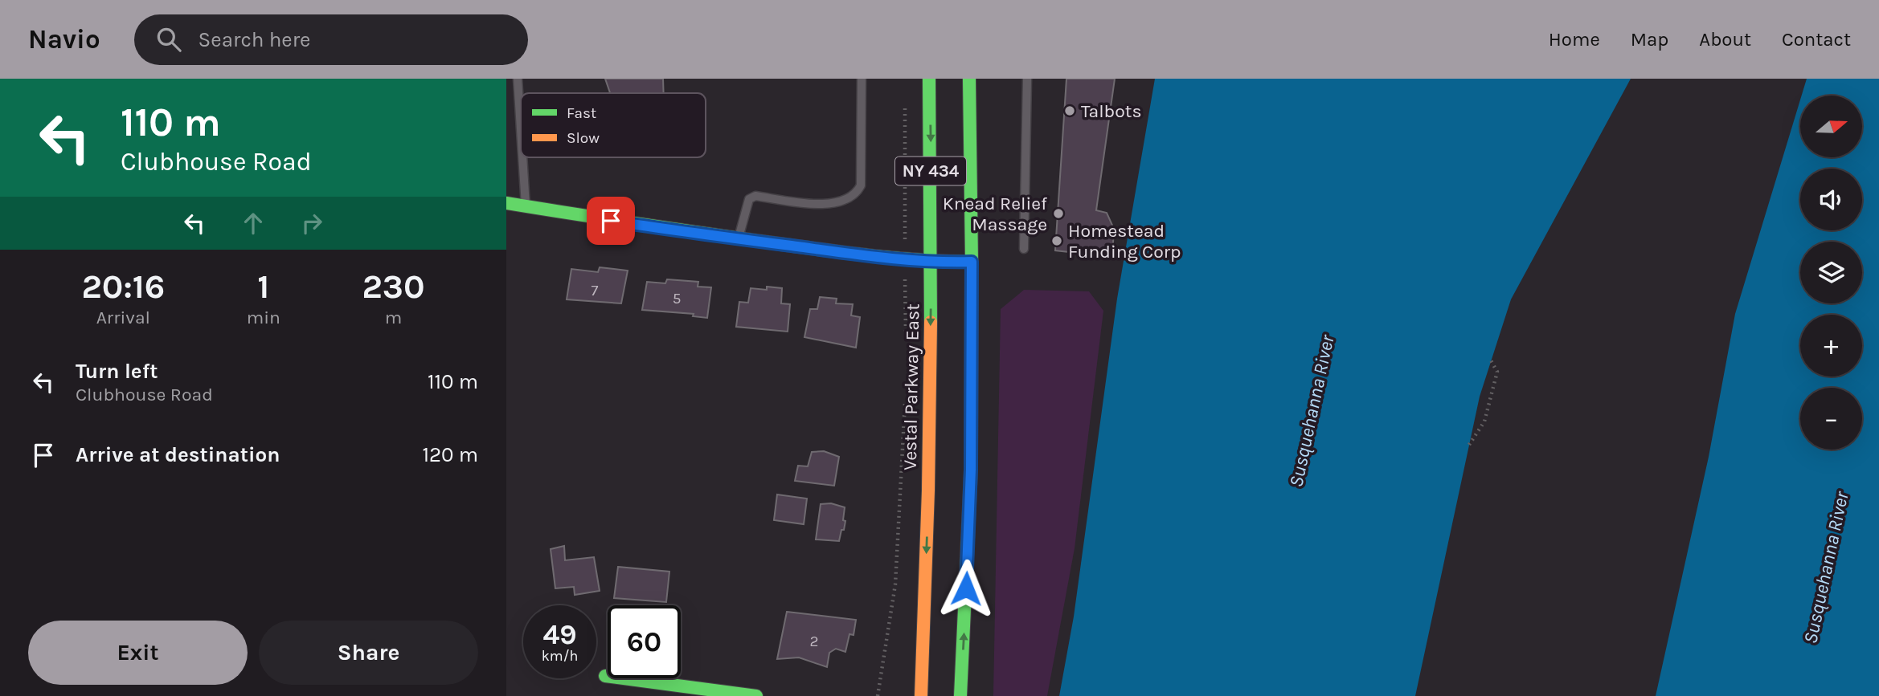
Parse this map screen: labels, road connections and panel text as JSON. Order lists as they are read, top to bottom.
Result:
{
  "streets": {
    "main road": ["NY 434", "Vestal Parkway East"]
  },
  "water": ["Susquehanna River"],
  "places": ["Talbots", "Knead Relief Massage", "Homestead Funding Corp"],
  "house_numbers": ["7", "5", "2"],
  "legend": ["Fast", "Slow"],
  "north": "right",
  "page": {
    "header": "Navio",
    "search": "Search here",
    "nav": [
      "Home",
      "Map",
      "About",
      "Contact"
    ],
    "turn": ["110 m", "Clubhouse Road"],
    "map_buttons": ["+", "−"],
    "eta": [
      "20:16",
      "Arrival",
      "1",
      "min",
      "230",
      "m"
    ],
    "list": [
      {
        "name": "Turn left",
        "note": "Clubhouse Road",
        "value": "110 m"
      },
      {
        "name": "Arrive at destination",
        "value": "120 m"
      }
    ],
    "speed": "49 km/h",
    "limit": "60",
    "buttons": ["Exit", "Share"]
  }
}
